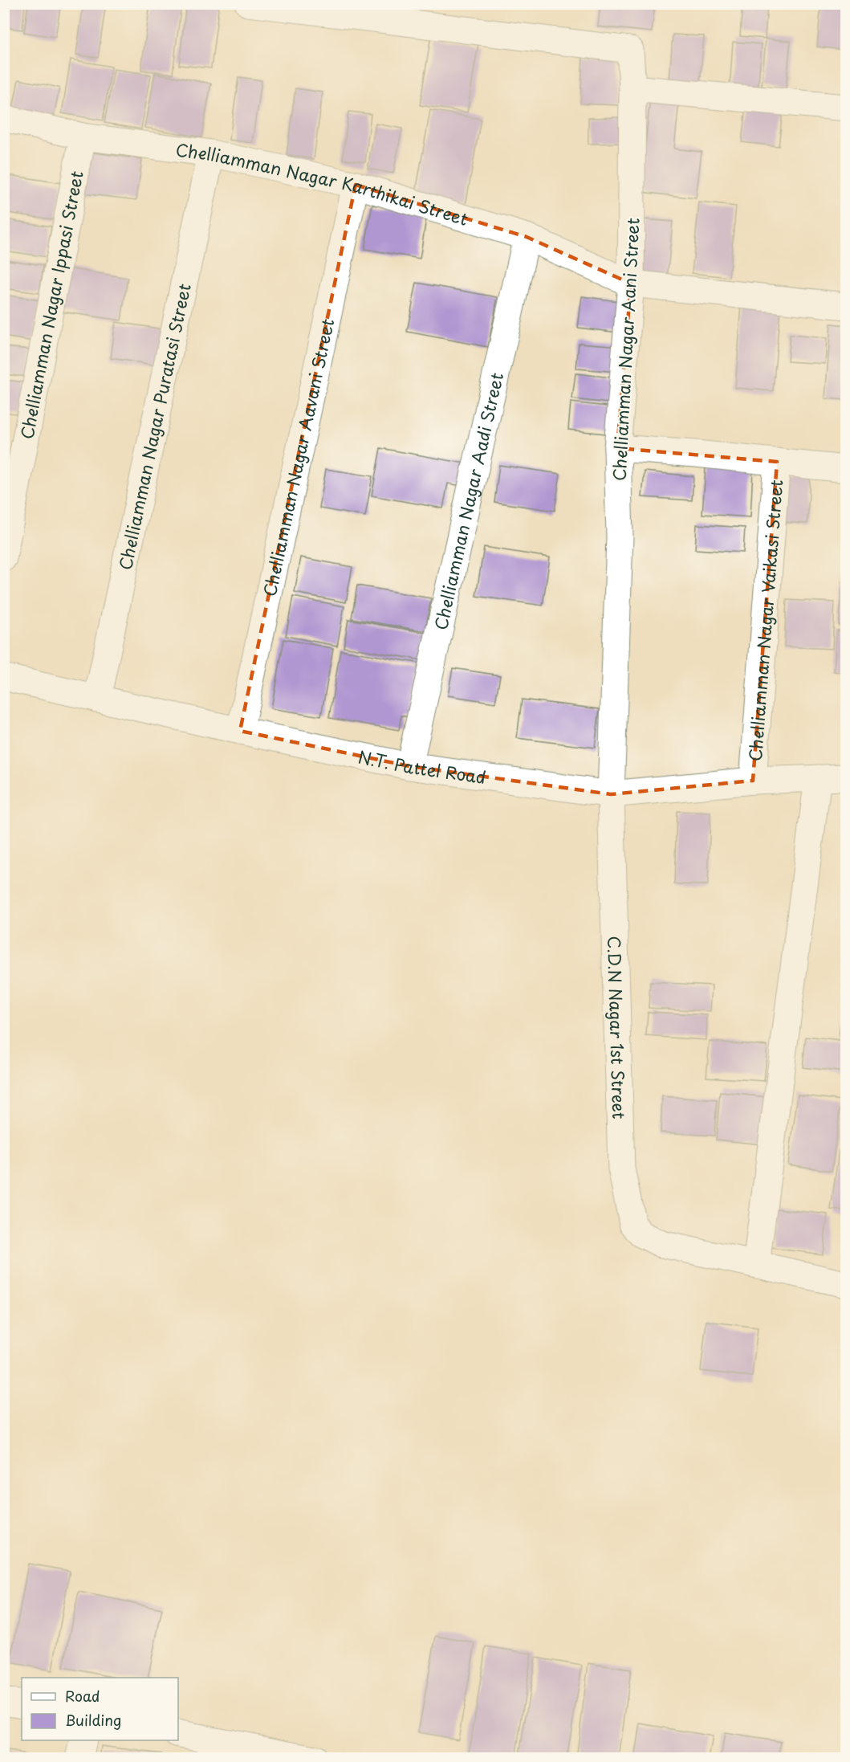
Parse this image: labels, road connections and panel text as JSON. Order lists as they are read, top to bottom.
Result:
{
  "streets": {
    "street": [
      "Chelliamman Nagar Karthikai Street",
      "Chelliamman Nagar Ippasi Street",
      "Chelliamman Nagar Aani Street",
      "Chelliamman Nagar Puratasi Street",
      "Chelliamman Nagar Aavani Street",
      "Chelliamman Nagar Aadi Street",
      "Chelliamman Nagar Vaikasi Street",
      "N.T. Pattel Road",
      "C.D.N Nagar 1st Street"
    ]
  },
  "crossings": [
    ["Chelliamman Nagar Karthikai Street", "Chelliamman Nagar Ippasi Street"],
    ["Chelliamman Nagar Karthikai Street", "Chelliamman Nagar Aani Street"],
    ["Chelliamman Nagar Karthikai Street", "Chelliamman Nagar Puratasi Street"],
    ["Chelliamman Nagar Karthikai Street", "Chelliamman Nagar Aavani Street"],
    ["Chelliamman Nagar Karthikai Street", "Chelliamman Nagar Aadi Street"],
    ["Chelliamman Nagar Aani Street", "N.T. Pattel Road"],
    ["Chelliamman Nagar Aani Street", "C.D.N Nagar 1st Street"],
    ["Chelliamman Nagar Puratasi Street", "N.T. Pattel Road"],
    ["Chelliamman Nagar Aavani Street", "N.T. Pattel Road"],
    ["Chelliamman Nagar Aadi Street", "N.T. Pattel Road"],
    ["Chelliamman Nagar Vaikasi Street", "N.T. Pattel Road"],
    ["N.T. Pattel Road", "C.D.N Nagar 1st Street"]
  ],
  "legend": ["Road", "Building"]
}
